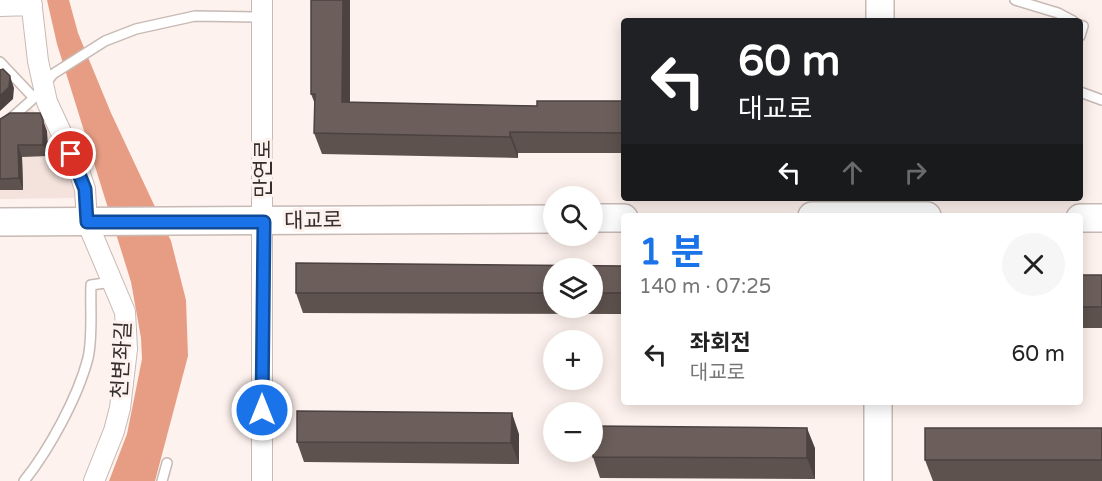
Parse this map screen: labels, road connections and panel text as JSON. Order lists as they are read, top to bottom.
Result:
{
  "streets": {
    "street": ["만연로", "대교로", "천변좌길"]
  },
  "crossings": [
    ["만연로", "대교로"],
    ["대교로", "천변좌길"]
  ],
  "page": {
    "turn": ["60 m", "대교로"],
    "map_buttons": ["+", "−"],
    "heading": ["1 분", "140 m · 07:25"],
    "list": [
      {
        "name": "좌회전",
        "note": "대교로",
        "value": "60 m"
      }
    ]
  }
}
